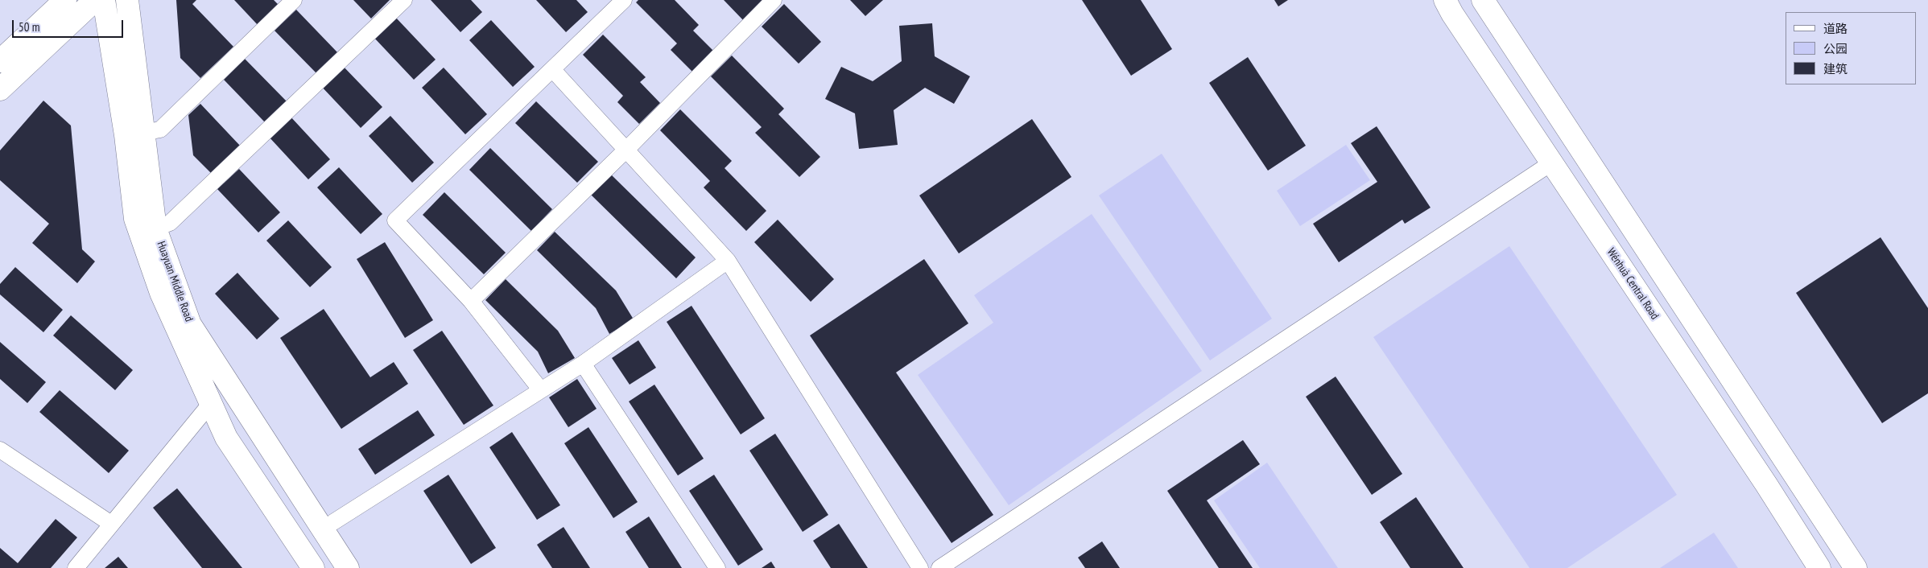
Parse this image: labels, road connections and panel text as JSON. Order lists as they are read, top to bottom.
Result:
{
  "streets": {
    "main road": ["Huayuan Middle Road", "Wénhuà Central Road"]
  },
  "legend": ["道路", "公园", "建筑"],
  "scale_bar": "50 m"
}
